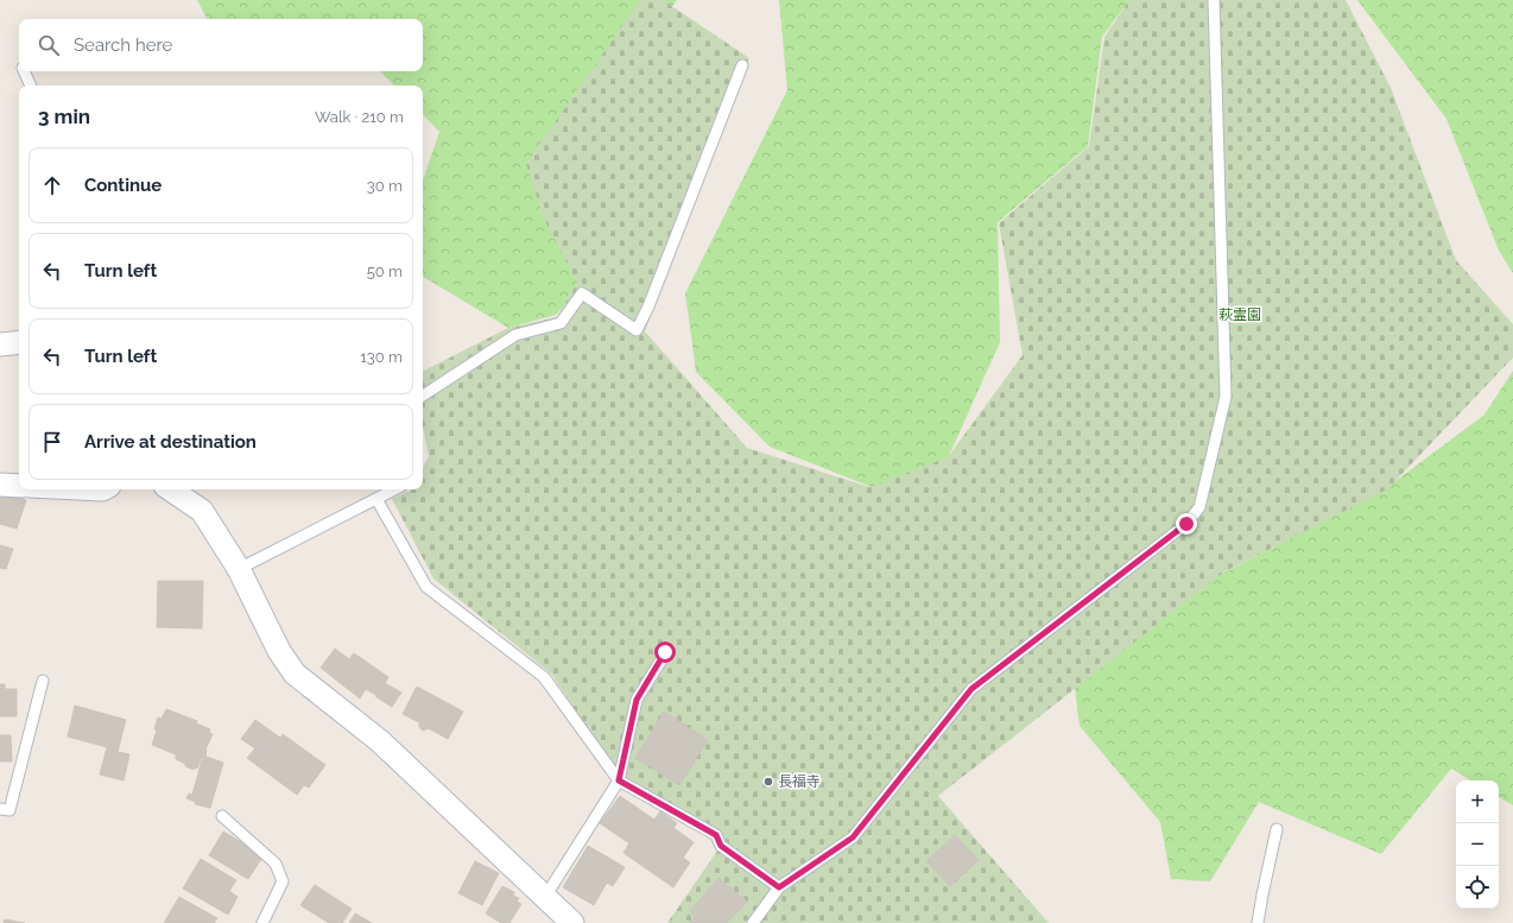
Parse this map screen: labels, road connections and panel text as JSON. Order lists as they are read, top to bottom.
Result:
{
  "parks": ["萩霊園"],
  "places": ["長福寺"],
  "page": {
    "search": "Search here",
    "heading": ["3 min", "Walk · 210 m"],
    "list": [
      ["Continue", "30 m"],
      ["Turn left", "50 m"],
      ["Turn left", "130 m"],
      "Arrive at destination"
    ],
    "map_buttons": ["+", "−"]
  }
}
